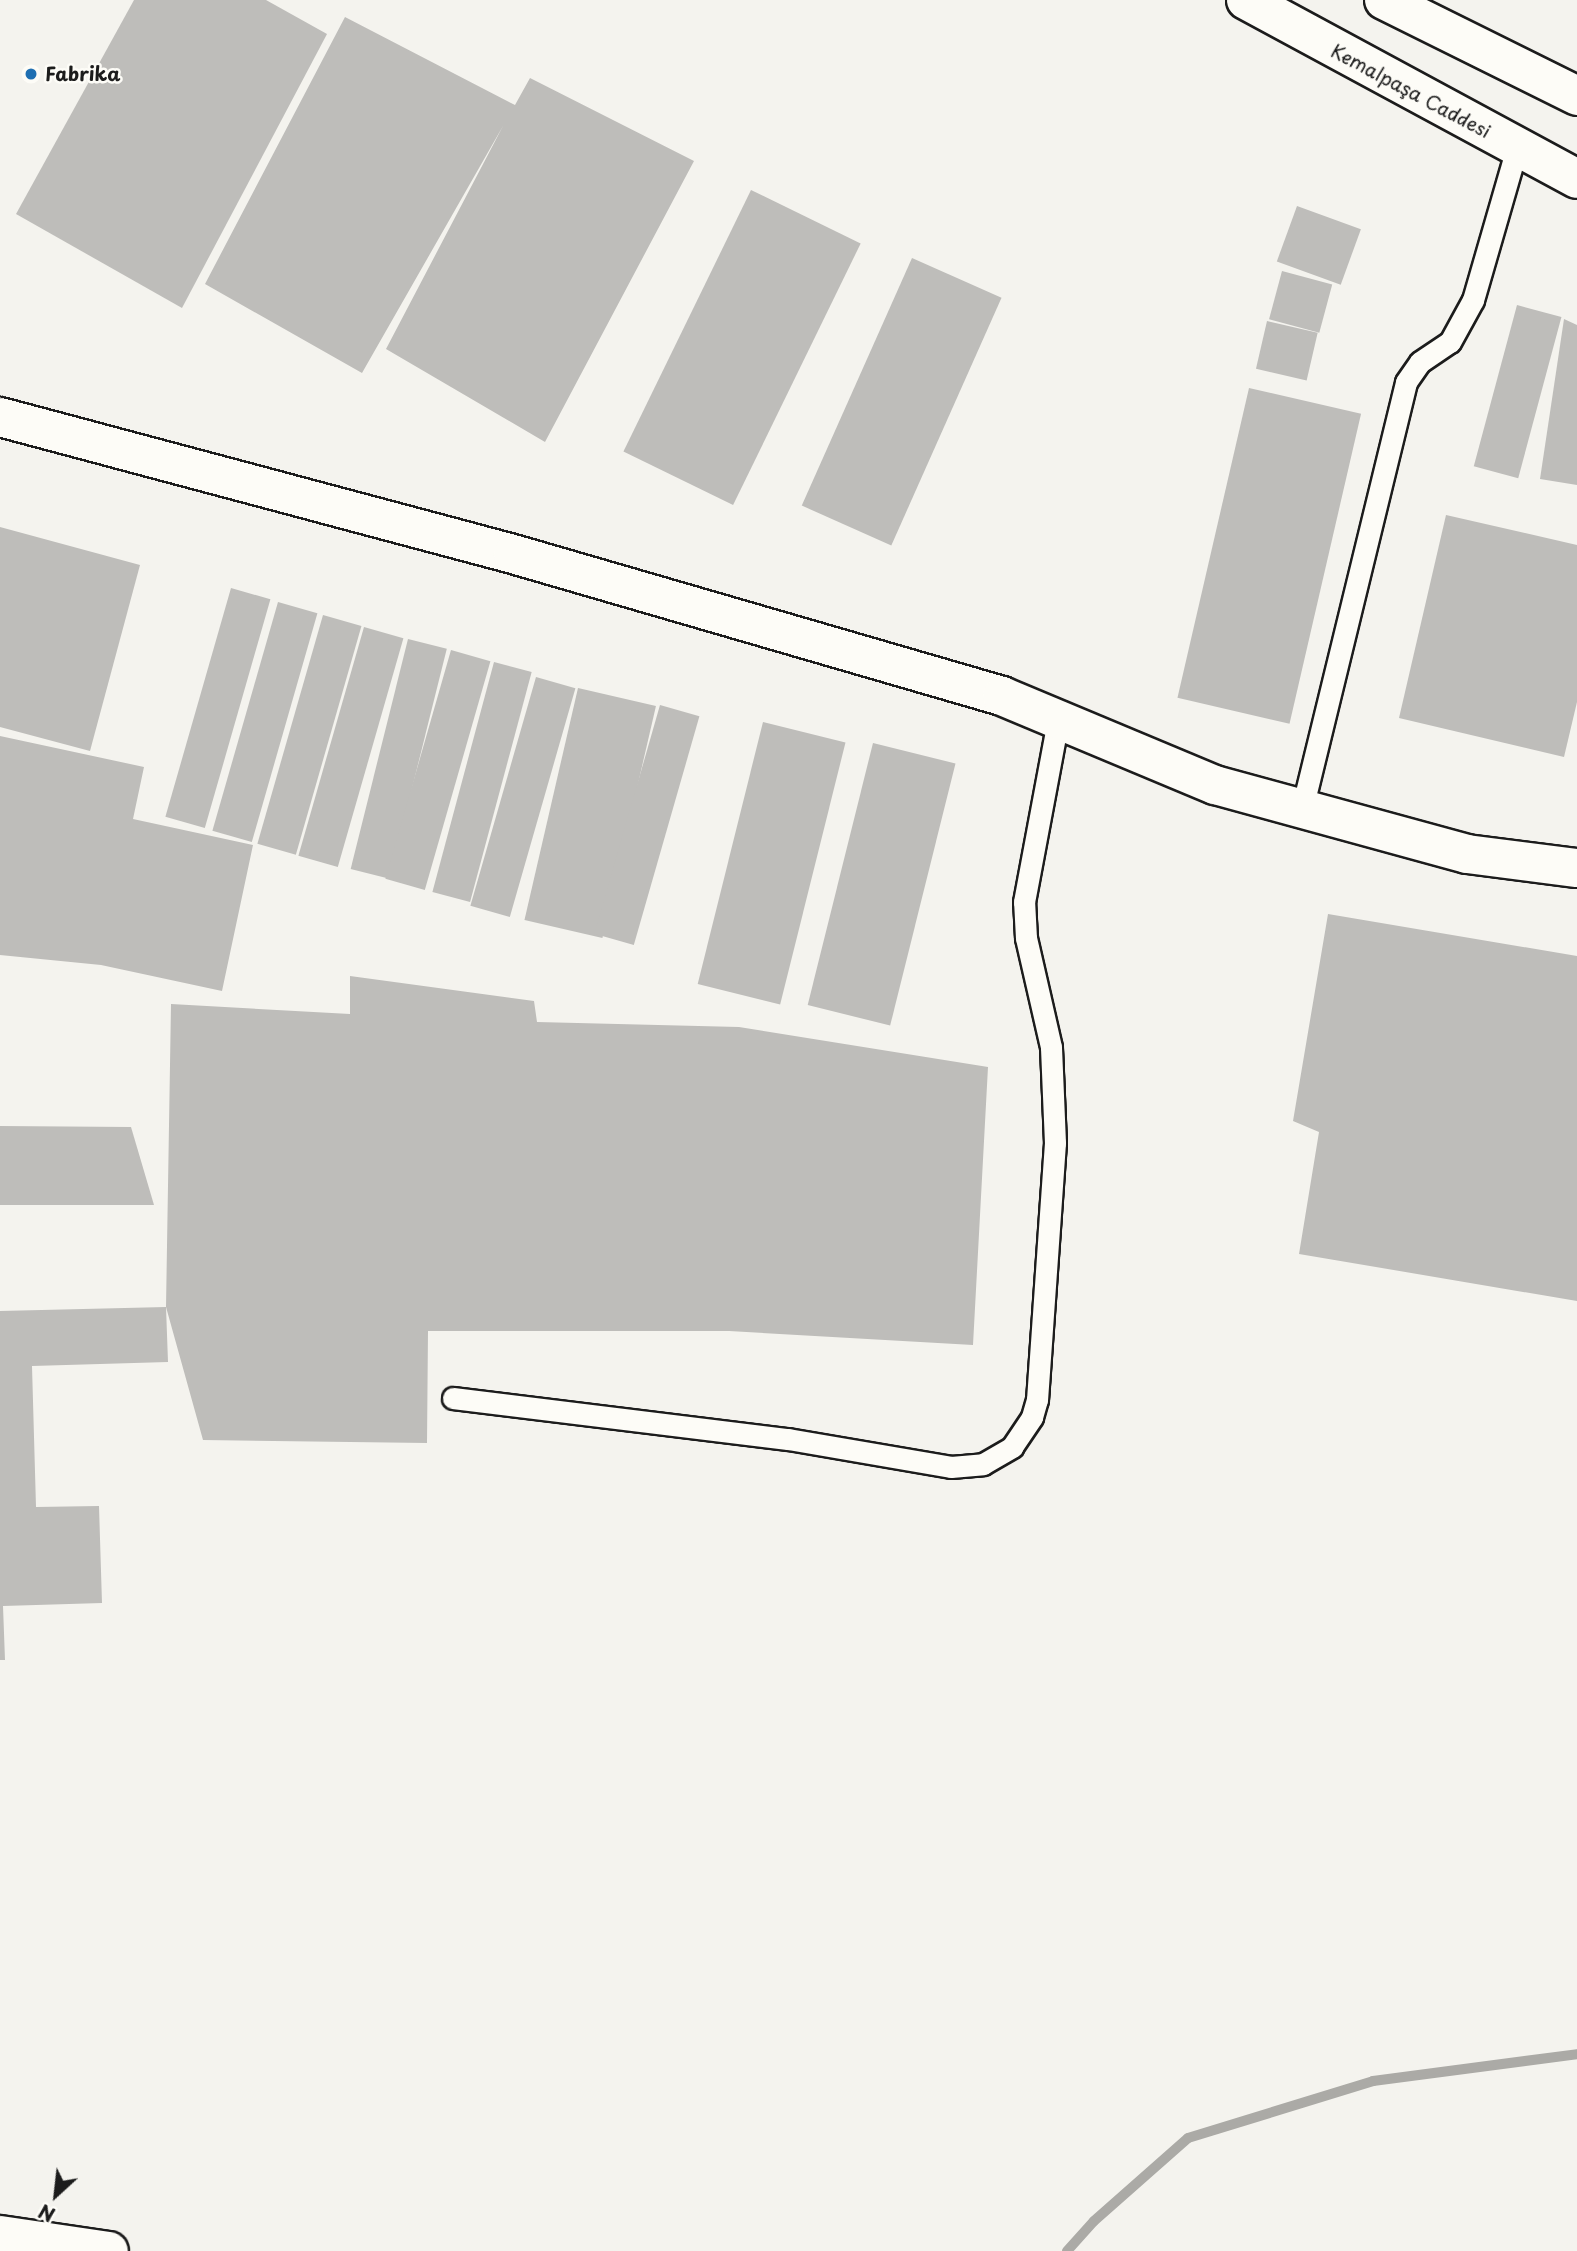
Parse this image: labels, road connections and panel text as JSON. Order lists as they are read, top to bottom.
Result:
{
  "streets": {
    "main road": ["Kemalpaşa Caddesi"]
  },
  "places": ["Fabrika"],
  "north": "bottom left"
}
